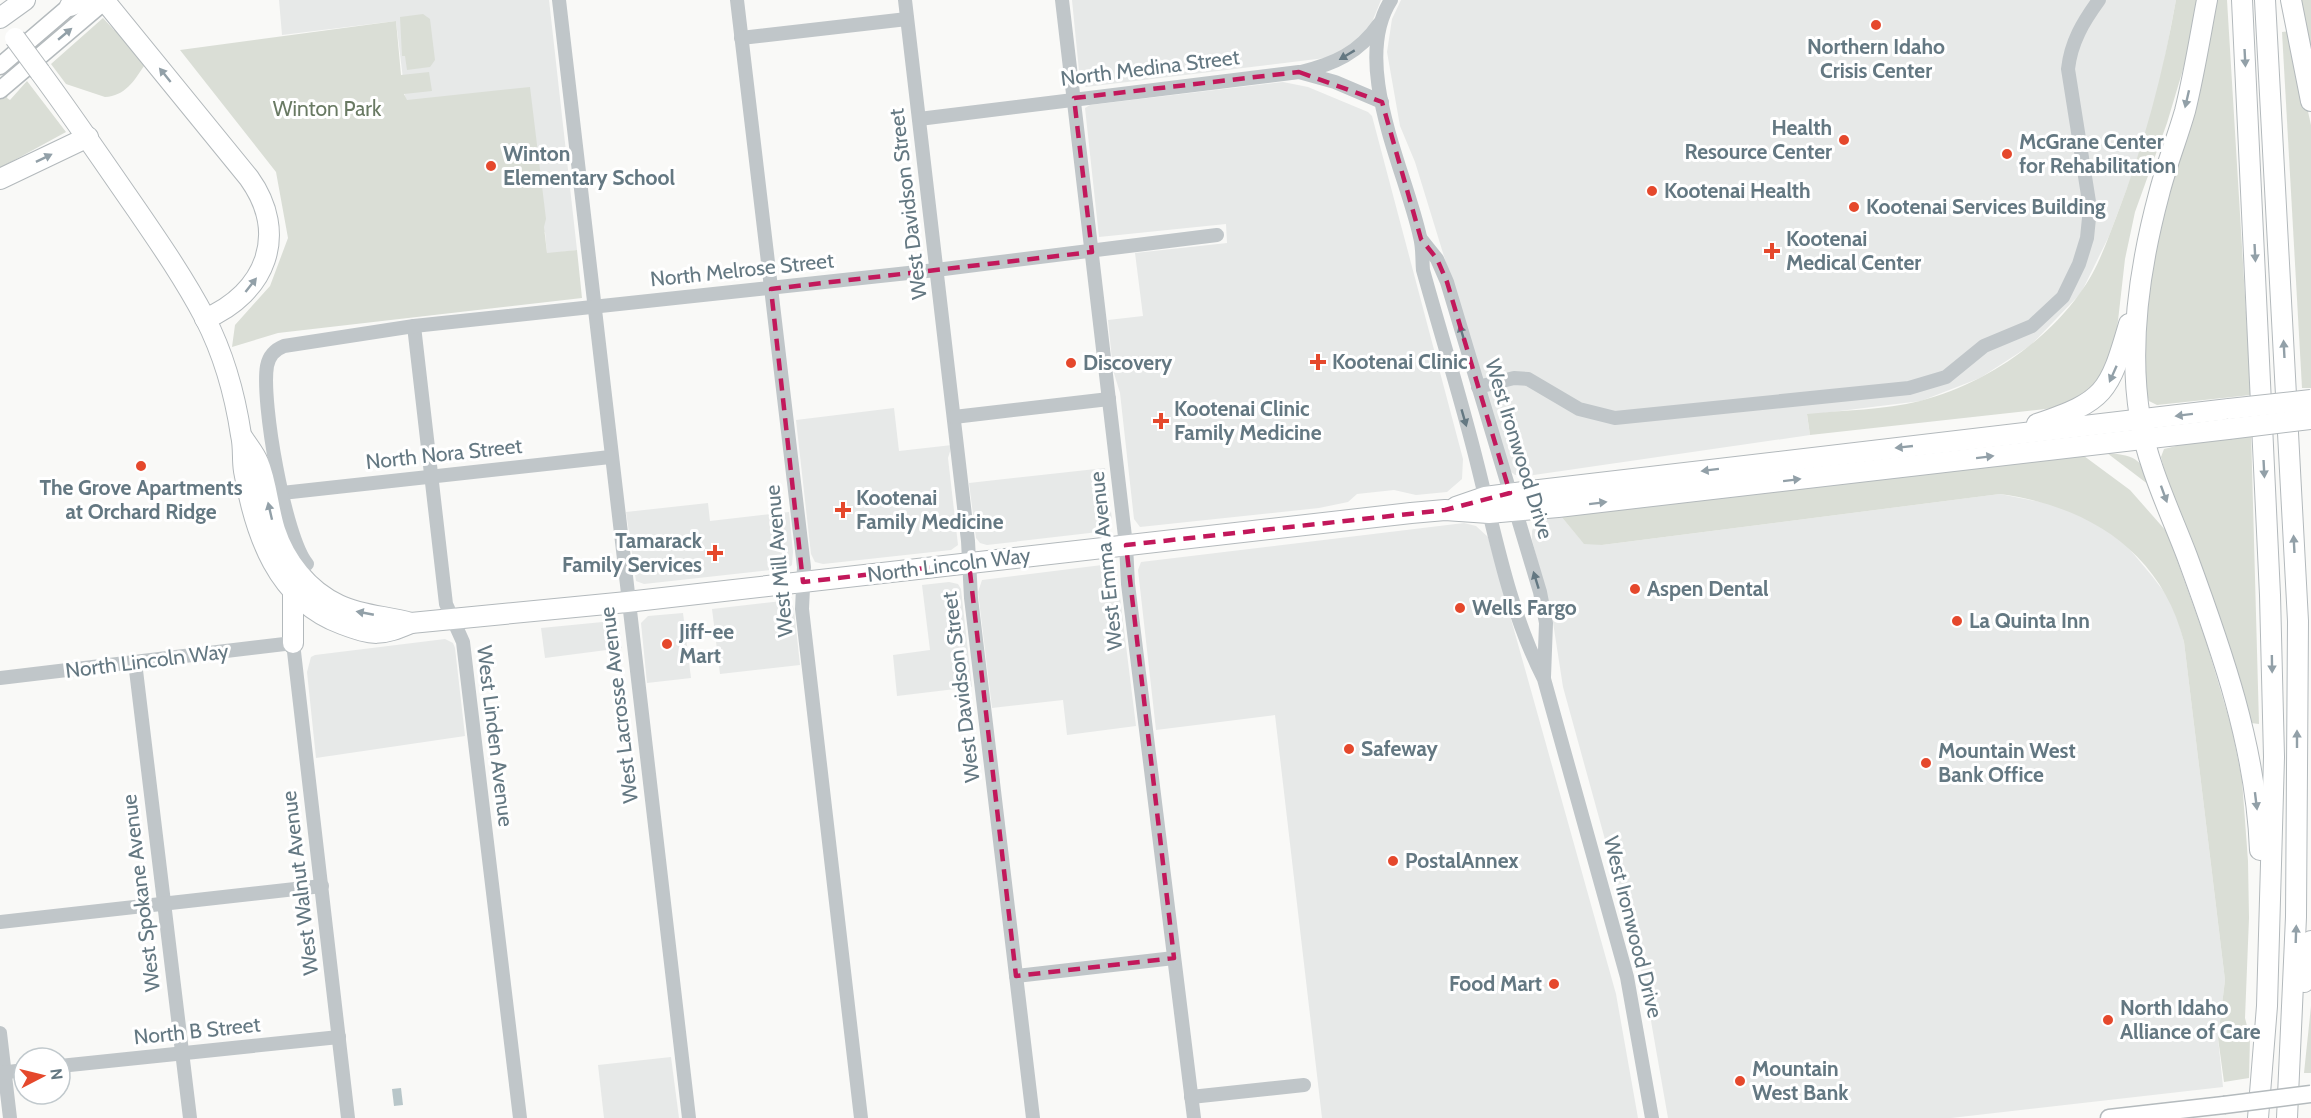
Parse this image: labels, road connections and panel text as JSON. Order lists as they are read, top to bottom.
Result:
{
  "streets": {
    "highway": ["North Lincoln Way"],
    "street": [
      "North Medina Street",
      "West Davidson Street",
      "North Melrose Street",
      "West Ironwood Drive",
      "North Nora Street",
      "West Mill Avenue",
      "West Emma Avenue",
      "West Lacrosse Avenue",
      "West Linden Avenue",
      "West Walnut Avenue",
      "West Spokane Avenue",
      "North B Street"
    ]
  },
  "crossings": [
    ["North Medina Street", "West Davidson Street"],
    ["North Medina Street", "West Ironwood Drive"],
    ["North Medina Street", "West Emma Avenue"],
    ["West Davidson Street", "North Melrose Street"],
    ["West Davidson Street", "North Lincoln Way"],
    ["North Melrose Street", "North Nora Street"],
    ["North Melrose Street", "West Mill Avenue"],
    ["North Melrose Street", "West Emma Avenue"],
    ["North Melrose Street", "West Lacrosse Avenue"],
    ["North Melrose Street", "West Linden Avenue"],
    ["West Ironwood Drive", "North Lincoln Way"],
    ["North Nora Street", "West Lacrosse Avenue"],
    ["North Nora Street", "West Linden Avenue"],
    ["West Mill Avenue", "North Lincoln Way"],
    ["West Emma Avenue", "North Lincoln Way"],
    ["North Lincoln Way", "West Lacrosse Avenue"],
    ["North Lincoln Way", "West Linden Avenue"],
    ["North Lincoln Way", "West Walnut Avenue"],
    ["North Lincoln Way", "West Spokane Avenue"],
    ["West Walnut Avenue", "North B Street"],
    ["West Spokane Avenue", "North B Street"]
  ],
  "parks": ["Winton Park"],
  "places": {
    "other": [
      "Northern Idaho Crisis Center",
      "Health Resource Center",
      "McGrane Center for Rehabilitation",
      "Winton Elementary School",
      "Kootenai Health",
      "Kootenai Services Building",
      "Discovery",
      "The Grove Apartments at Orchard Ridge",
      "Aspen Dental",
      "Wells Fargo",
      "La Quinta Inn",
      "Jiff-ee Mart",
      "Safeway",
      "Mountain West Bank Office",
      "PostalAnnex",
      "Food Mart",
      "North Idaho Alliance of Care",
      "Mountain West Bank"
    ],
    "health": [
      "Kootenai Medical Center",
      "Kootenai Clinic",
      "Kootenai Clinic Family Medicine",
      "Kootenai Family Medicine",
      "Tamarack Family Services"
    ]
  },
  "north": "right"
}
